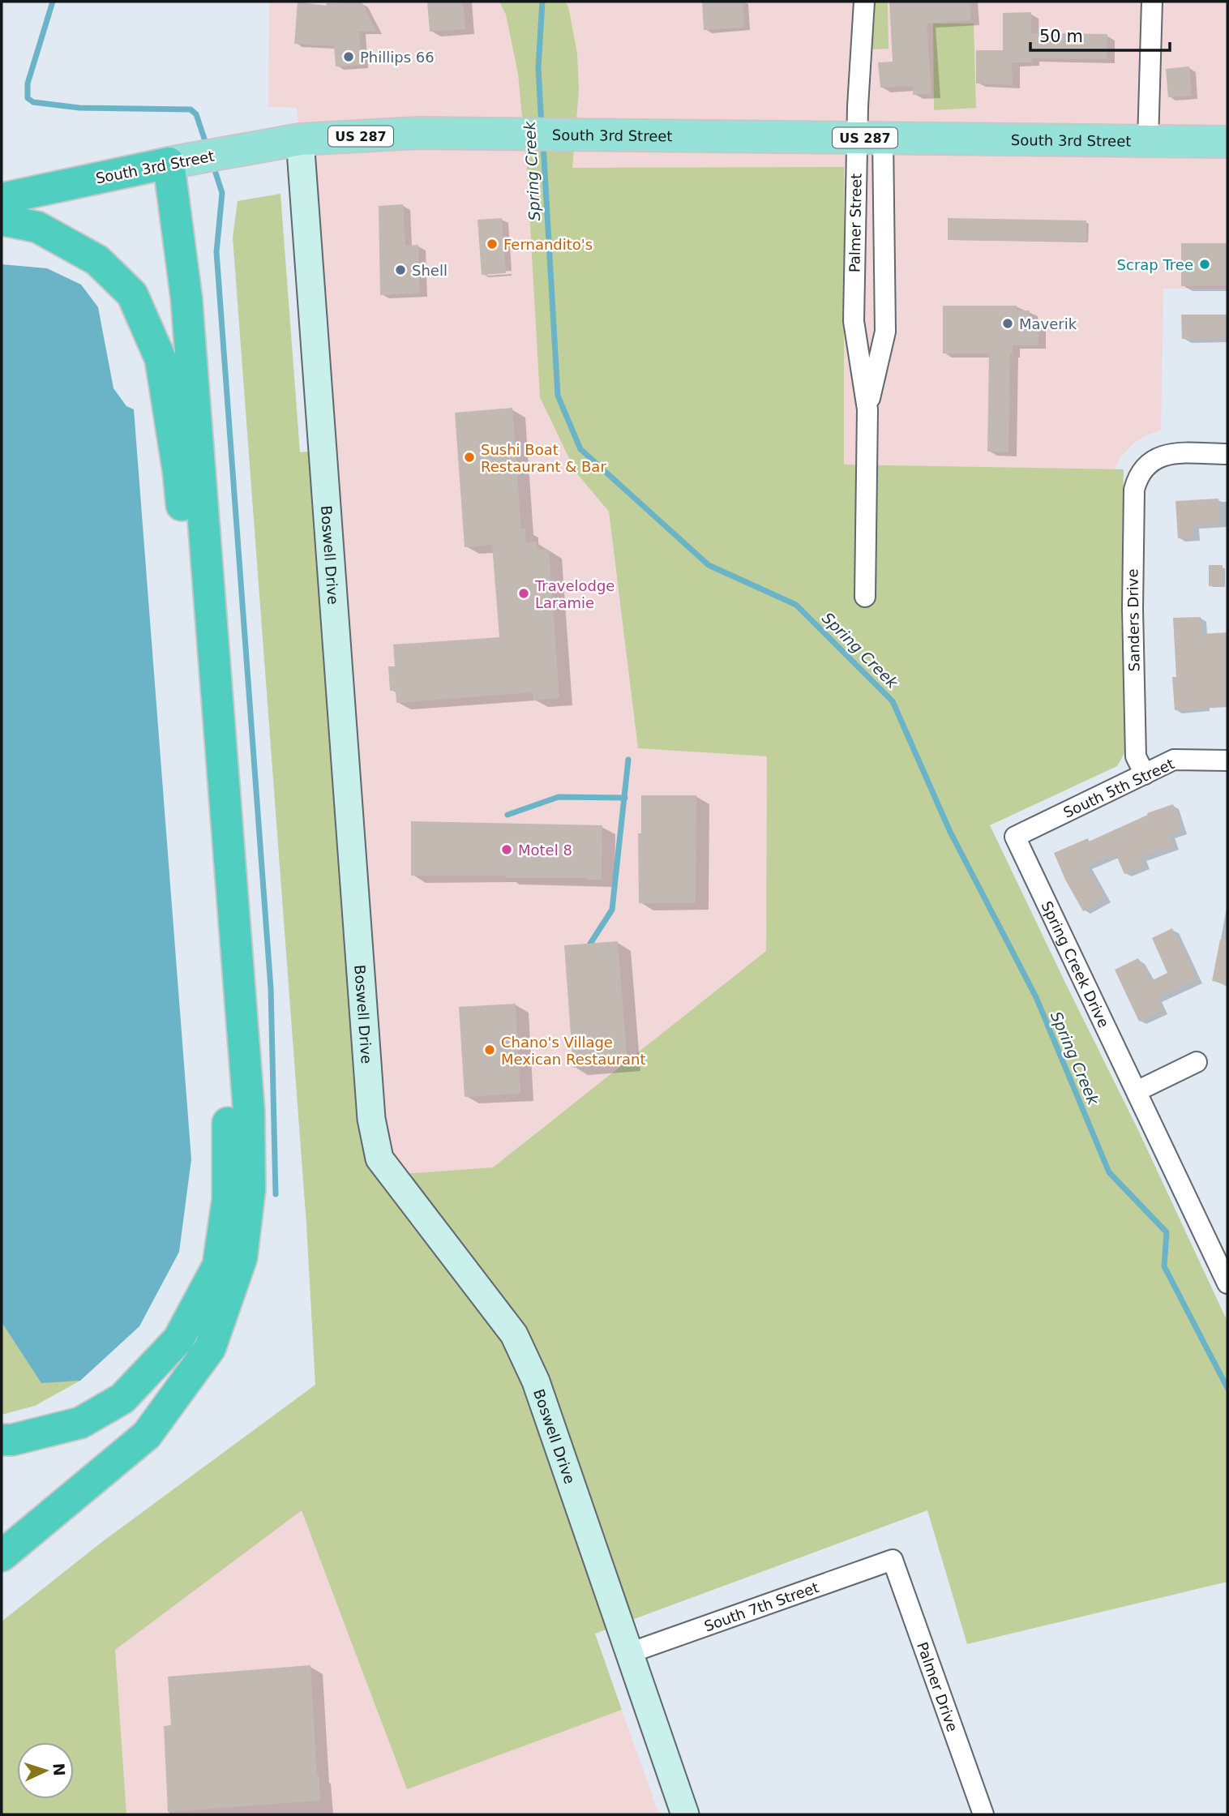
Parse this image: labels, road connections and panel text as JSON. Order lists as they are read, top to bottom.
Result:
{
  "streets": {
    "highway": ["South 3rd Street", "US 287"],
    "street": [
      "Palmer Street",
      "Boswell Drive",
      "Sanders Drive",
      "South 5th Street",
      "Spring Creek Drive",
      "South 7th Street",
      "Palmer Drive"
    ]
  },
  "crossings": [
    ["South 3rd Street", "Palmer Street"],
    ["South 3rd Street", "Boswell Drive"],
    ["Boswell Drive", "South 7th Street"],
    ["Sanders Drive", "South 5th Street"],
    ["South 5th Street", "Spring Creek Drive"],
    ["South 7th Street", "Palmer Drive"]
  ],
  "water": ["Spring Creek"],
  "places": [
    "Phillips 66",
    "Fernandito's",
    "Scrap Tree",
    "Shell",
    "Maverik",
    "Sushi Boat Restaurant & Bar",
    "Travelodge Laramie",
    "Motel 8",
    "Chano's Village Mexican Restaurant"
  ],
  "scale_bar": "50 m",
  "north": "right"
}
